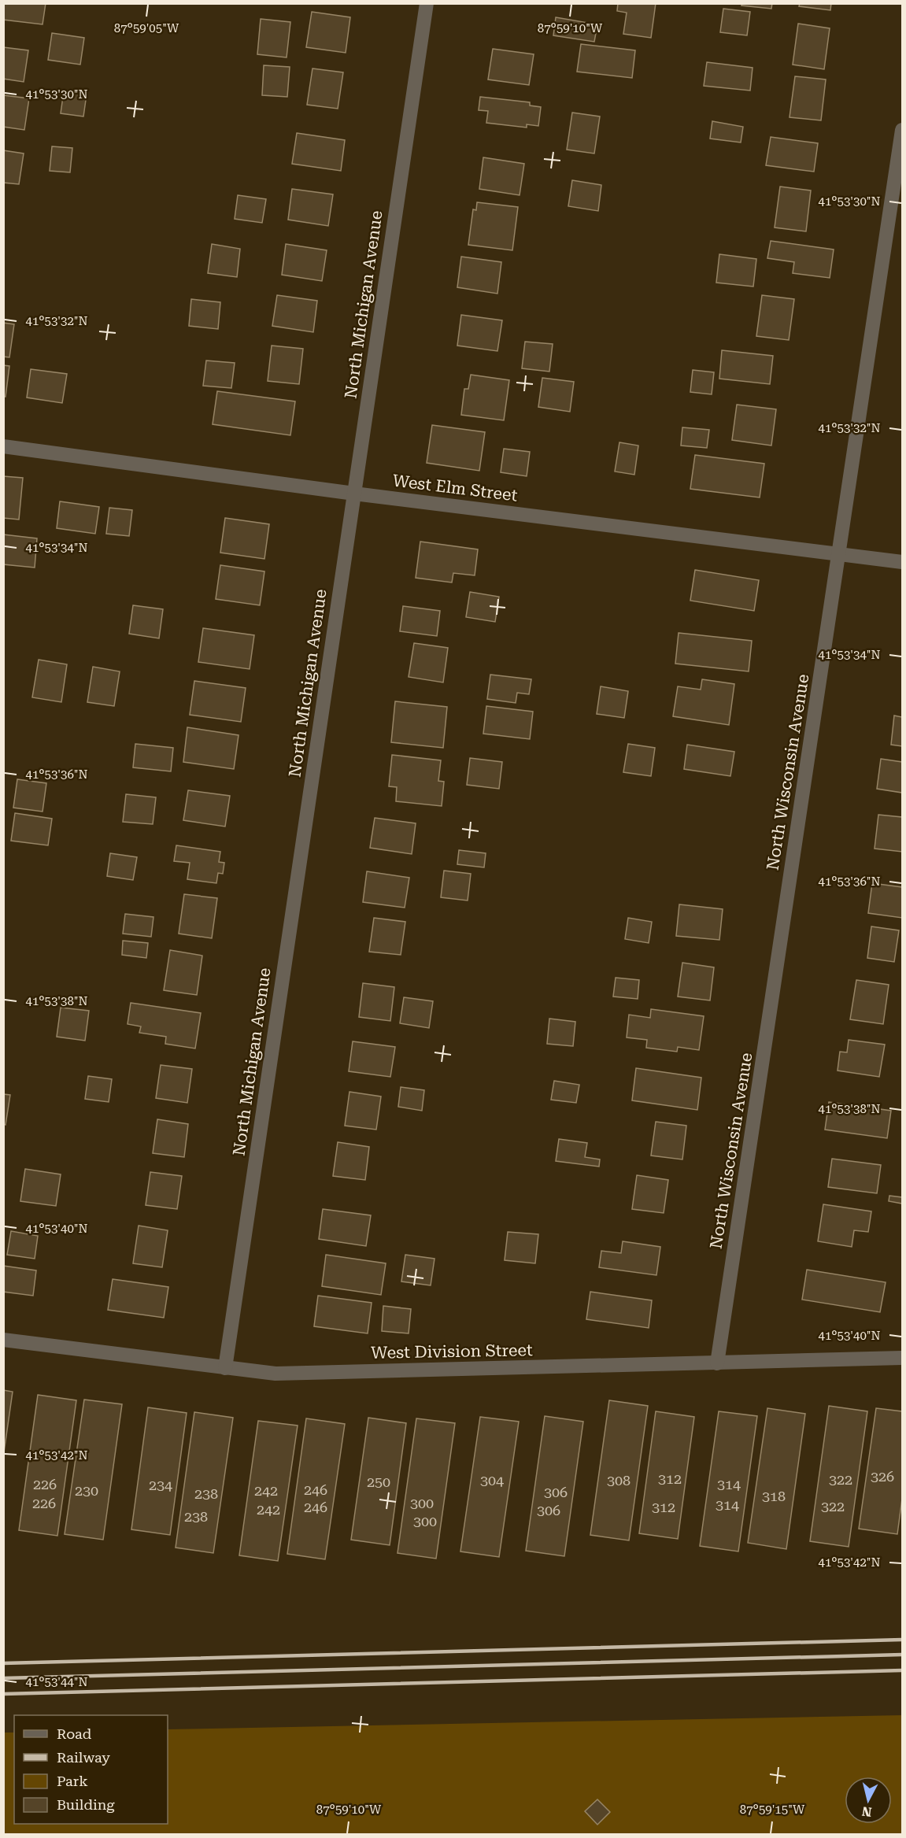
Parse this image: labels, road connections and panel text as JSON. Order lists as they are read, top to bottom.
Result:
{
  "streets": {
    "street": [
      "North Michigan Avenue",
      "West Elm Street",
      "North Wisconsin Avenue",
      "West Division Street"
    ]
  },
  "crossings": [
    ["North Michigan Avenue", "West Elm Street"],
    ["North Michigan Avenue", "West Division Street"],
    ["West Elm Street", "North Wisconsin Avenue"],
    ["North Wisconsin Avenue", "West Division Street"]
  ],
  "house_numbers": [
    "326",
    "312",
    "322",
    "304",
    "308",
    "250",
    "226",
    "314",
    "234",
    "246",
    "230",
    "242",
    "306",
    "238",
    "318",
    "226",
    "300",
    "314",
    "322",
    "246",
    "312",
    "242",
    "306",
    "238",
    "300"
  ],
  "legend": [
    "Road",
    "Railway",
    "Park",
    "Building"
  ],
  "north": "bottom",
  "coordinates": [
    "87°59'05\"W",
    "87°59'10\"W",
    "41°53'30\"N",
    "41°53'32\"N",
    "41°53'34\"N",
    "41°53'36\"N",
    "41°53'38\"N",
    "41°53'40\"N",
    "41°53'42\"N",
    "41°53'44\"N",
    "87°59'15\"W"
  ]
}
